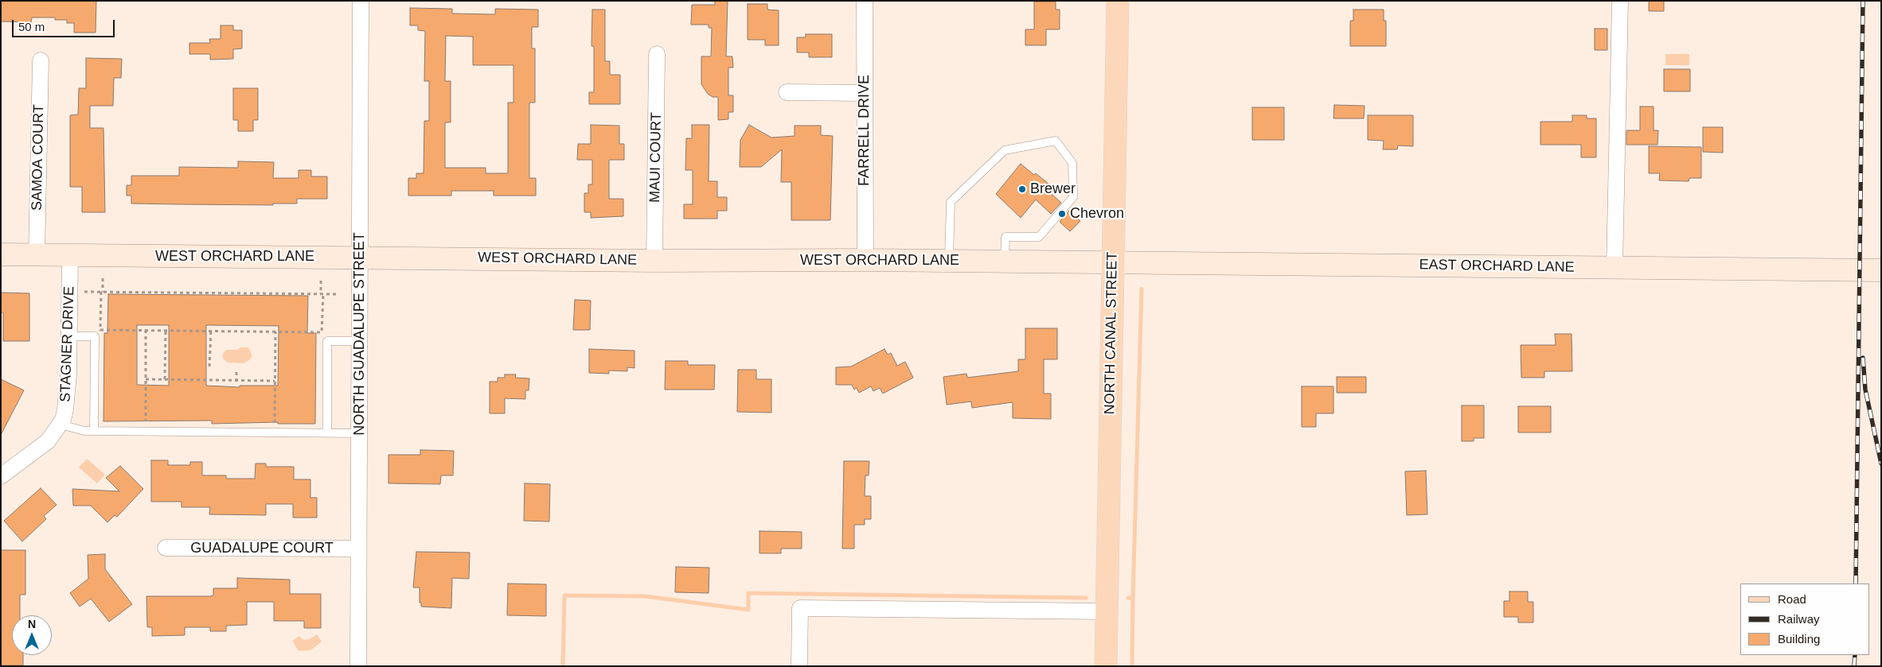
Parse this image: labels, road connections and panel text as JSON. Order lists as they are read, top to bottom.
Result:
{
  "streets": {
    "main road": ["NORTH CANAL STREET"],
    "street": [
      "FARRELL DRIVE",
      "SAMOA COURT",
      "MAUI COURT",
      "WEST ORCHARD LANE",
      "EAST ORCHARD LANE",
      "NORTH GUADALUPE STREET",
      "STAGNER DRIVE",
      "GUADALUPE COURT"
    ]
  },
  "crossings": [
    ["FARRELL DRIVE", "WEST ORCHARD LANE"],
    ["SAMOA COURT", "WEST ORCHARD LANE"],
    ["MAUI COURT", "WEST ORCHARD LANE"],
    ["WEST ORCHARD LANE", "EAST ORCHARD LANE"],
    ["WEST ORCHARD LANE", "NORTH CANAL STREET"],
    ["WEST ORCHARD LANE", "NORTH GUADALUPE STREET"],
    ["WEST ORCHARD LANE", "STAGNER DRIVE"],
    ["EAST ORCHARD LANE", "NORTH CANAL STREET"],
    ["NORTH GUADALUPE STREET", "GUADALUPE COURT"]
  ],
  "places": ["Brewer", "Chevron"],
  "legend": ["Road", "Railway", "Building"],
  "scale_bar": "50 m",
  "north": "top"
}
